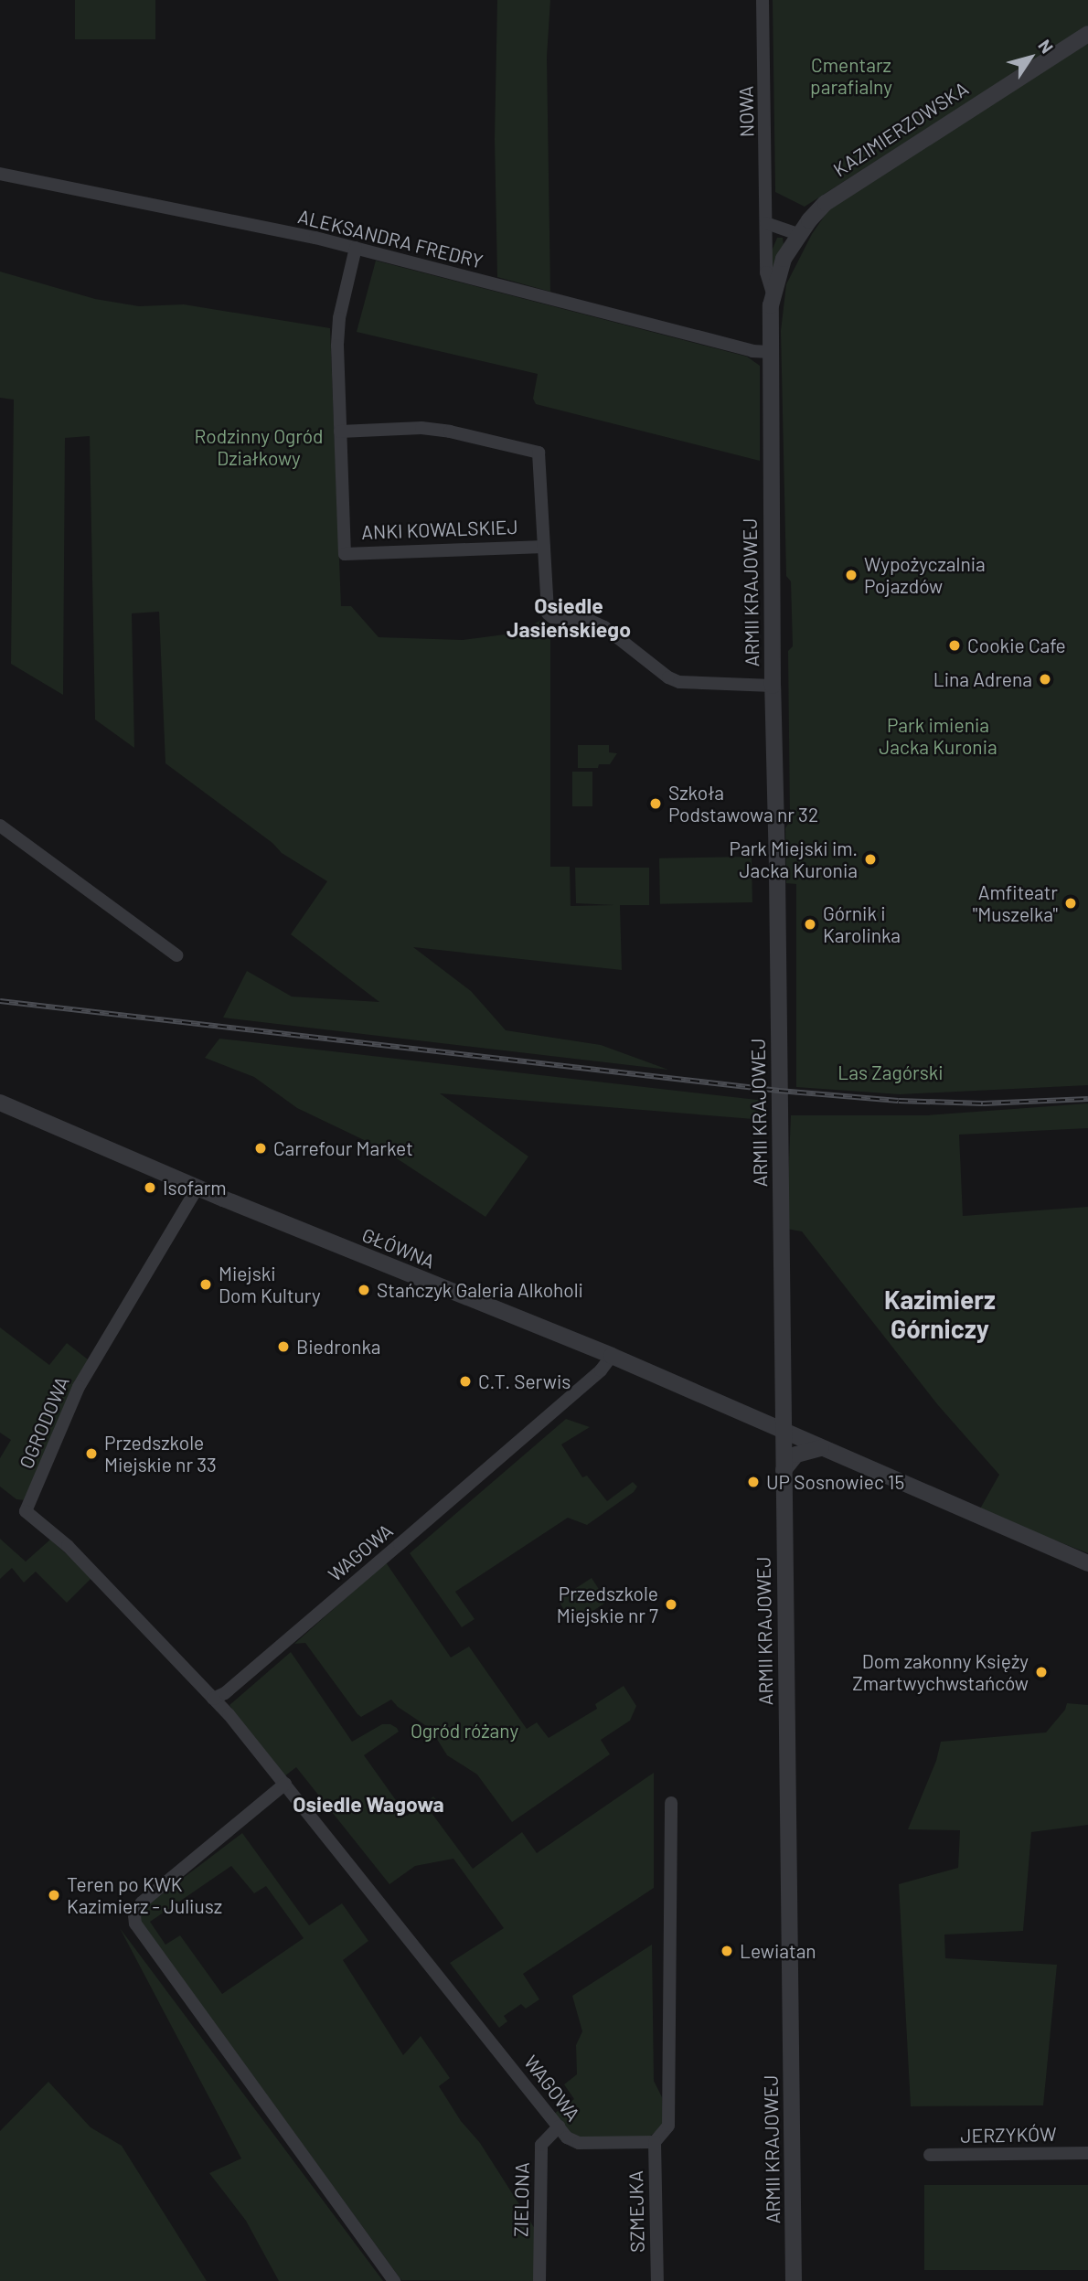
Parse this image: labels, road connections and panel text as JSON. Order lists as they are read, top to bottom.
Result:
{
  "streets": {
    "street": [
      "NOWA",
      "KAZIMIERZOWSKA",
      "ALEKSANDRA FREDRY",
      "ANKI KOWALSKIEJ",
      "ARMII KRAJOWEJ",
      "GŁÓWNA",
      "OGRODOWA",
      "WAGOWA",
      "JERZYKÓW",
      "ZIELONA",
      "SZMEJKA"
    ]
  },
  "crossings": [
    ["NOWA", "KAZIMIERZOWSKA"],
    ["NOWA", "ARMII KRAJOWEJ"],
    ["KAZIMIERZOWSKA", "ARMII KRAJOWEJ"],
    ["ALEKSANDRA FREDRY", "ANKI KOWALSKIEJ"],
    ["ALEKSANDRA FREDRY", "ARMII KRAJOWEJ"],
    ["ANKI KOWALSKIEJ", "ARMII KRAJOWEJ"],
    ["ARMII KRAJOWEJ", "GŁÓWNA"],
    ["GŁÓWNA", "OGRODOWA"],
    ["GŁÓWNA", "WAGOWA"],
    ["OGRODOWA", "WAGOWA"],
    ["WAGOWA", "ZIELONA"],
    ["WAGOWA", "SZMEJKA"]
  ],
  "districts": ["Osiedle Jasieńskiego", "Kazimierz Górniczy", "Osiedle Wagowa"],
  "parks": [
    "Cmentarz parafialny",
    "Rodzinny Ogród Działkowy",
    "Park imienia Jacka Kuronia",
    "Las Zagórski",
    "Ogród różany"
  ],
  "places": [
    "Wypożyczalnia Pojazdów",
    "Cookie Cafe",
    "Lina Adrena",
    "Szkoła Podstawowa nr 32",
    "Park Miejski im. Jacka Kuronia",
    "Amfiteatr \"Muszelka\"",
    "Górnik i Karolinka",
    "Carrefour Market",
    "Isofarm",
    "Miejski Dom Kultury",
    "Stańczyk Galeria Alkoholi",
    "Biedronka",
    "C.T. Serwis",
    "Przedszkole Miejskie nr 33",
    "UP Sosnowiec 15",
    "Przedszkole Miejskie nr 7",
    "Dom zakonny Księży Zmartwychwstańców",
    "Teren po KWK Kazimierz - Juliusz",
    "Lewiatan"
  ],
  "north": "top right"
}
